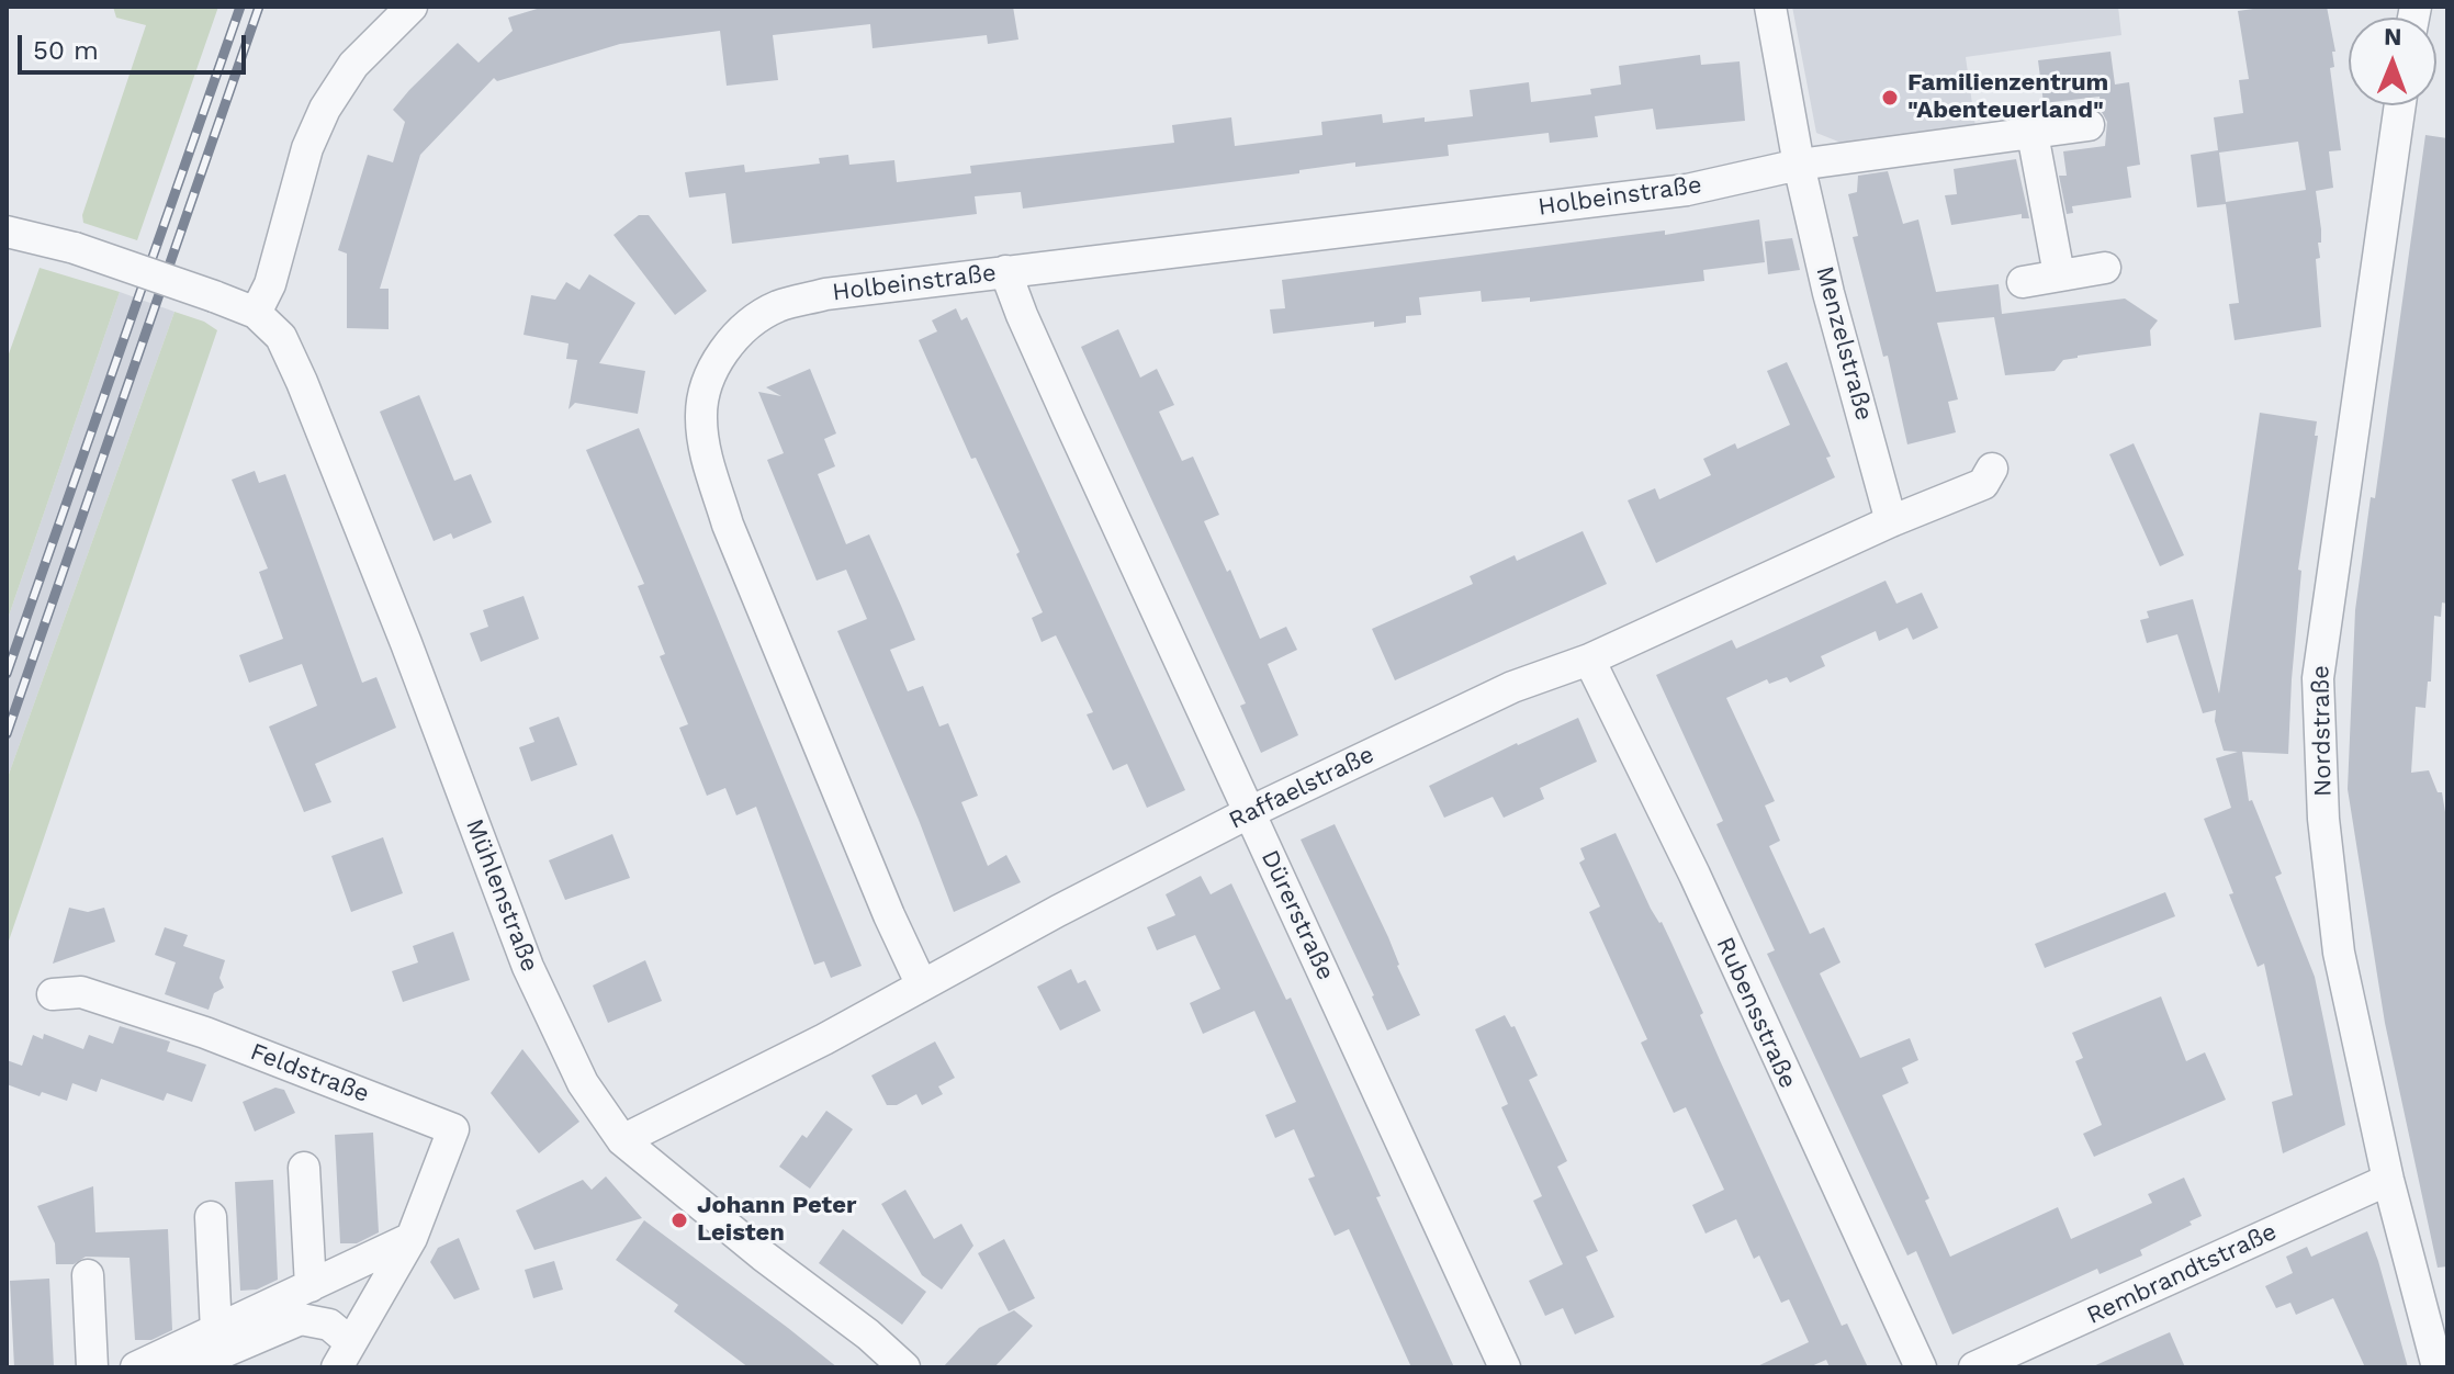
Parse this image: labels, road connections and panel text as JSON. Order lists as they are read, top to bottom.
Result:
{
  "streets": {
    "street": [
      "Holbeinstraße",
      "Menzelstraße",
      "Nordstraße",
      "Raffaelstraße",
      "Mühlenstraße",
      "Dürerstraße",
      "Rubensstraße",
      "Feldstraße",
      "Rembrandtstraße"
    ]
  },
  "crossings": [
    ["Holbeinstraße", "Menzelstraße"],
    ["Holbeinstraße", "Raffaelstraße"],
    ["Holbeinstraße", "Dürerstraße"],
    ["Menzelstraße", "Raffaelstraße"],
    ["Nordstraße", "Rembrandtstraße"],
    ["Raffaelstraße", "Mühlenstraße"],
    ["Raffaelstraße", "Dürerstraße"],
    ["Raffaelstraße", "Rubensstraße"]
  ],
  "places": ["Familienzentrum \"Abenteuerland\"", "Johann Peter Leisten"],
  "scale_bar": "50 m",
  "north": "top"
}
